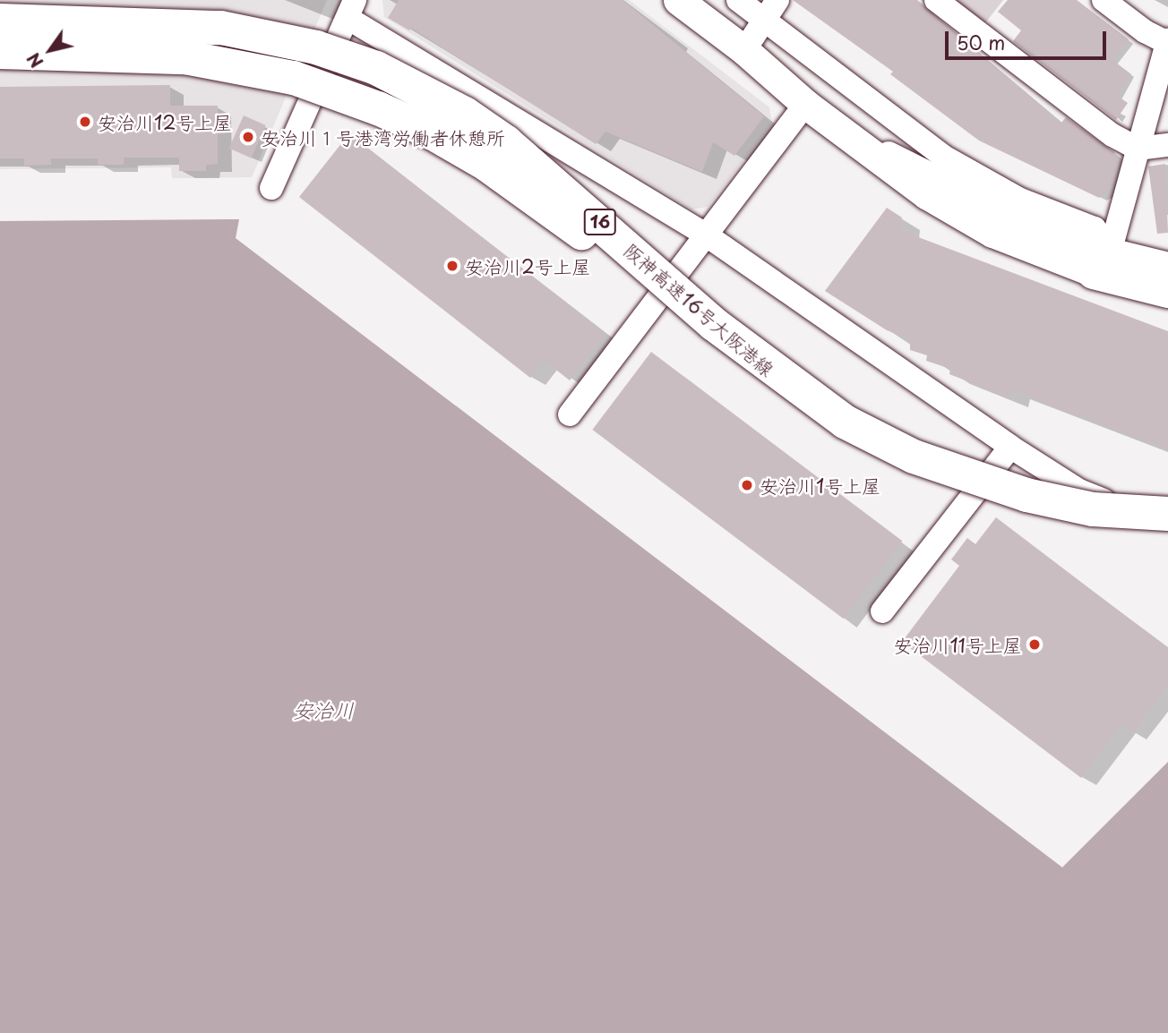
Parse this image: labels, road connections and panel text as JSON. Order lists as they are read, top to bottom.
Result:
{
  "streets": {
    "highway": ["16", "阪神高速16号大阪港線"]
  },
  "water": ["安治川"],
  "places": [
    "安治川12号上屋",
    "安治川１号港湾労働者休憩所",
    "安治川2号上屋",
    "安治川1号上屋",
    "安治川11号上屋"
  ],
  "scale_bar": "50 m",
  "north": "bottom left"
}
